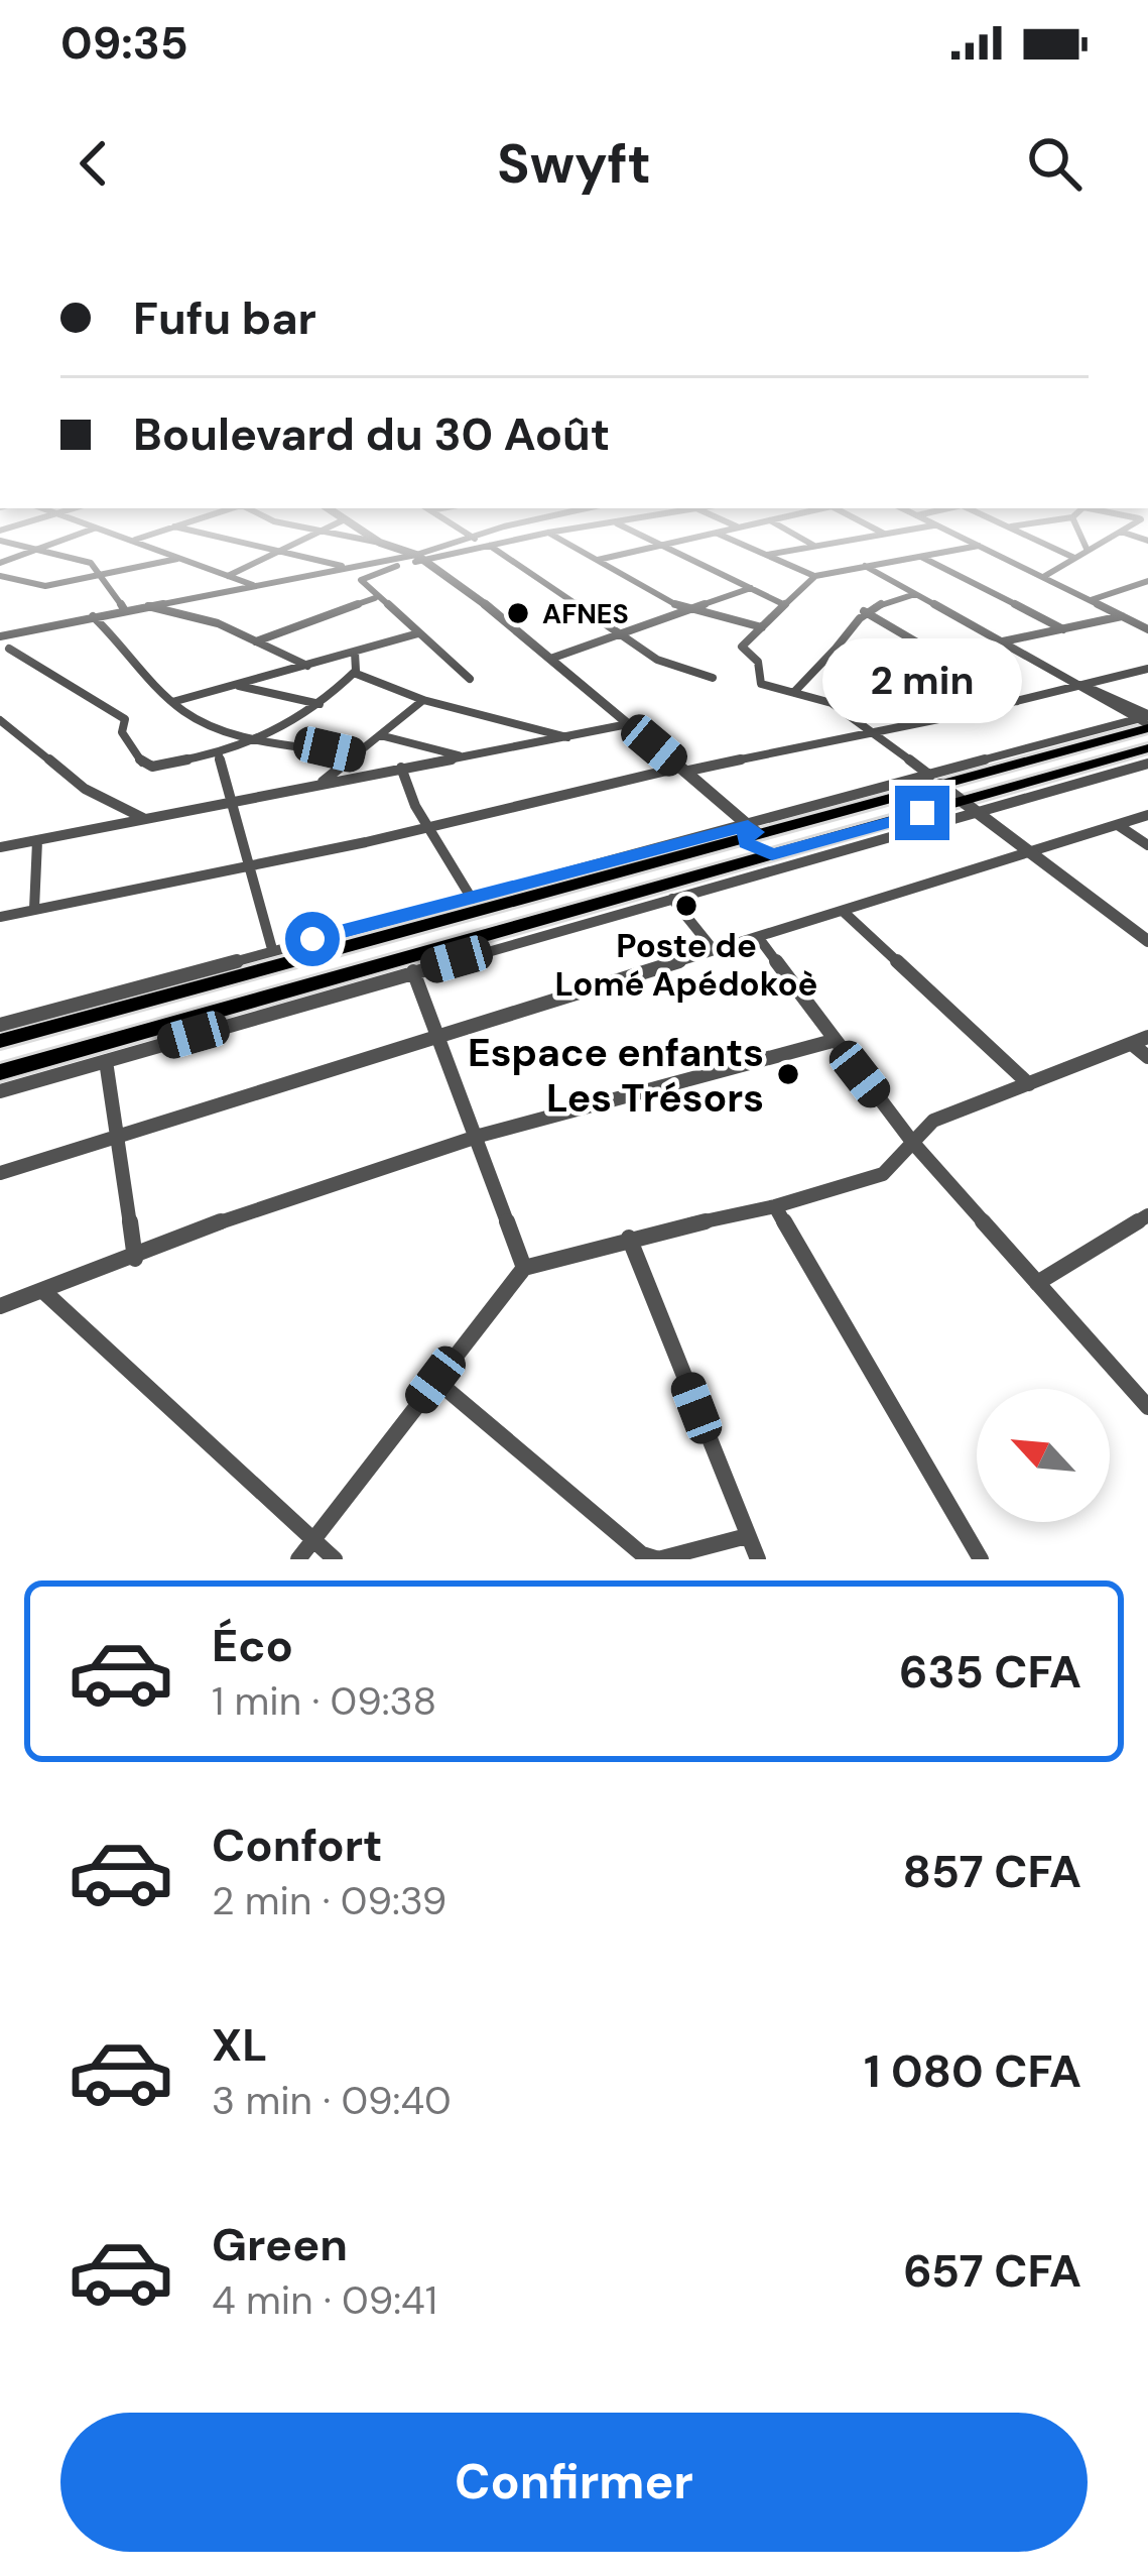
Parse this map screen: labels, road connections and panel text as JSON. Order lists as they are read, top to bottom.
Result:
{
  "places": ["AFNES", "Poste de Lomé Apédokoè", "Espace enfants Les Trésors"],
  "north": "top left",
  "page": {
    "status": "09:35",
    "header": "Swyft",
    "banner": ["Fufu bar", "Boulevard du 30 Août"],
    "bubble": "2 min",
    "list": [
      {
        "name": "Éco",
        "note": "1 min · 09:38",
        "value": "635 CFA"
      },
      {
        "name": "Confort",
        "note": "2 min · 09:39",
        "value": "857 CFA"
      },
      {
        "name": "XL",
        "note": "3 min · 09:40",
        "value": "1 080 CFA"
      },
      {
        "name": "Green",
        "note": "4 min · 09:41",
        "value": "657 CFA"
      }
    ],
    "buttons": "Confirmer"
  }
}
